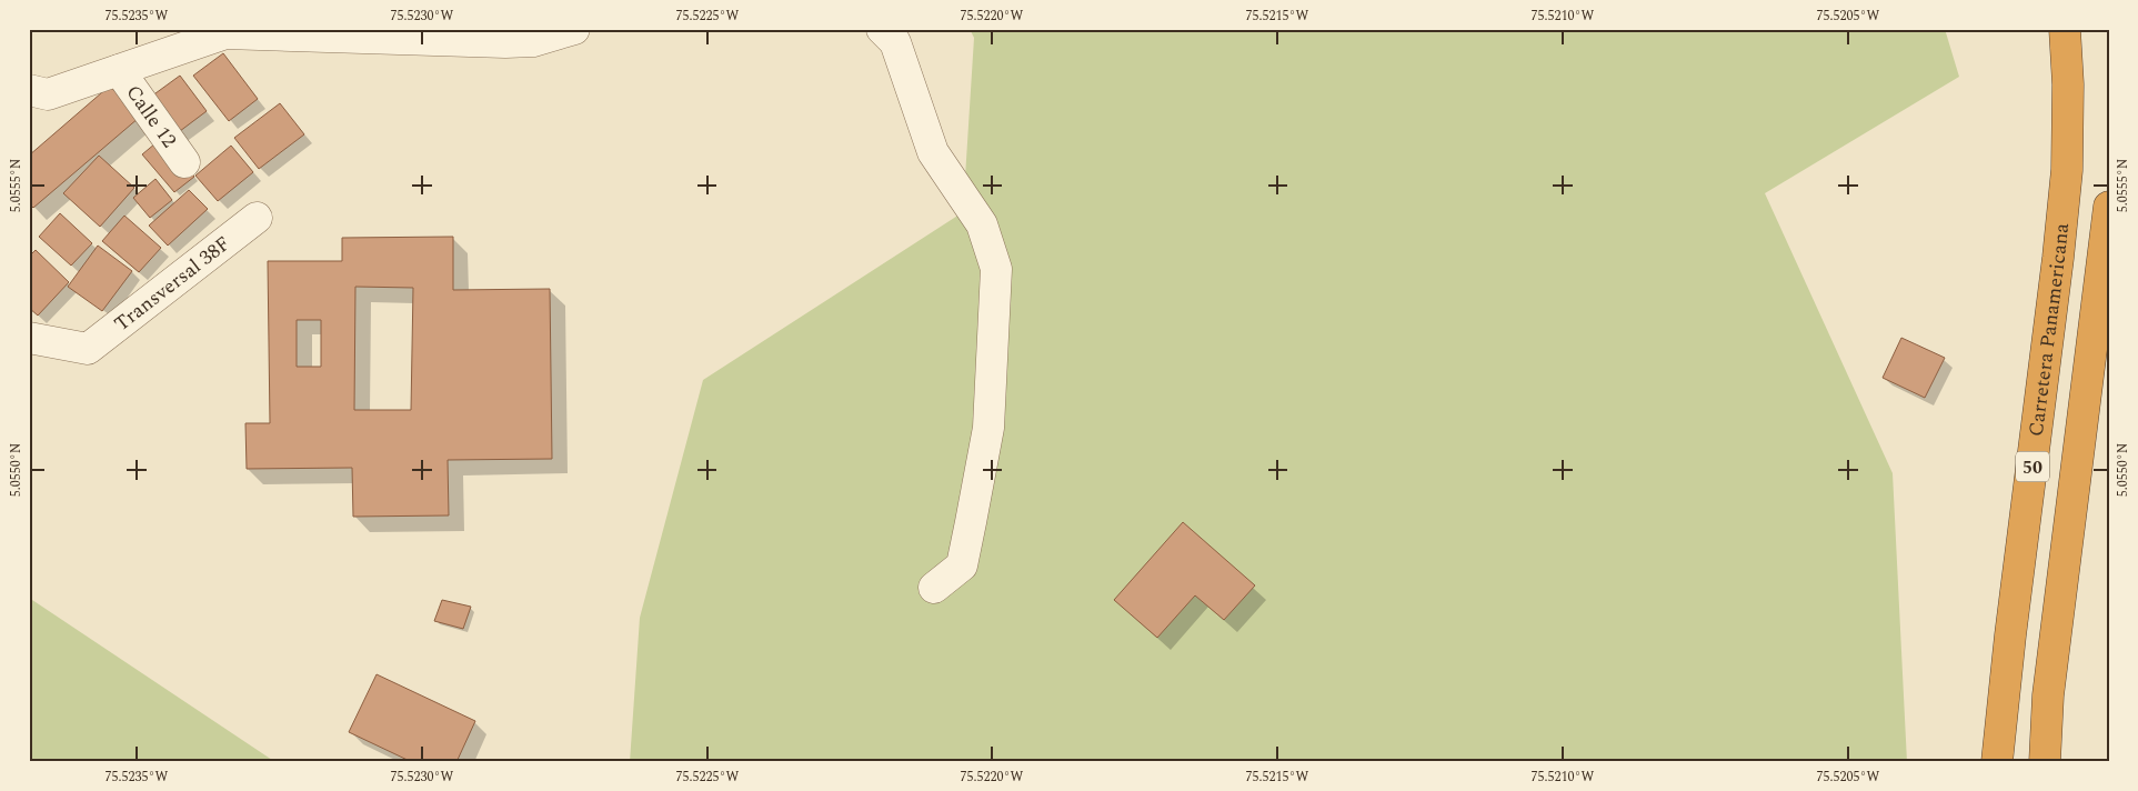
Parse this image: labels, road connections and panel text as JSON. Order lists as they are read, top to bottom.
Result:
{
  "streets": {
    "highway": ["Carretera Panamericana", "50"],
    "street": ["Calle 12", "Transversal 38F"]
  },
  "coordinates": [
    "75.5235°W",
    "75.5230°W",
    "75.5225°W",
    "75.5220°W",
    "75.5215°W",
    "75.5210°W",
    "75.5205°W",
    "5.0555°N",
    "5.0550°N"
  ]
}
